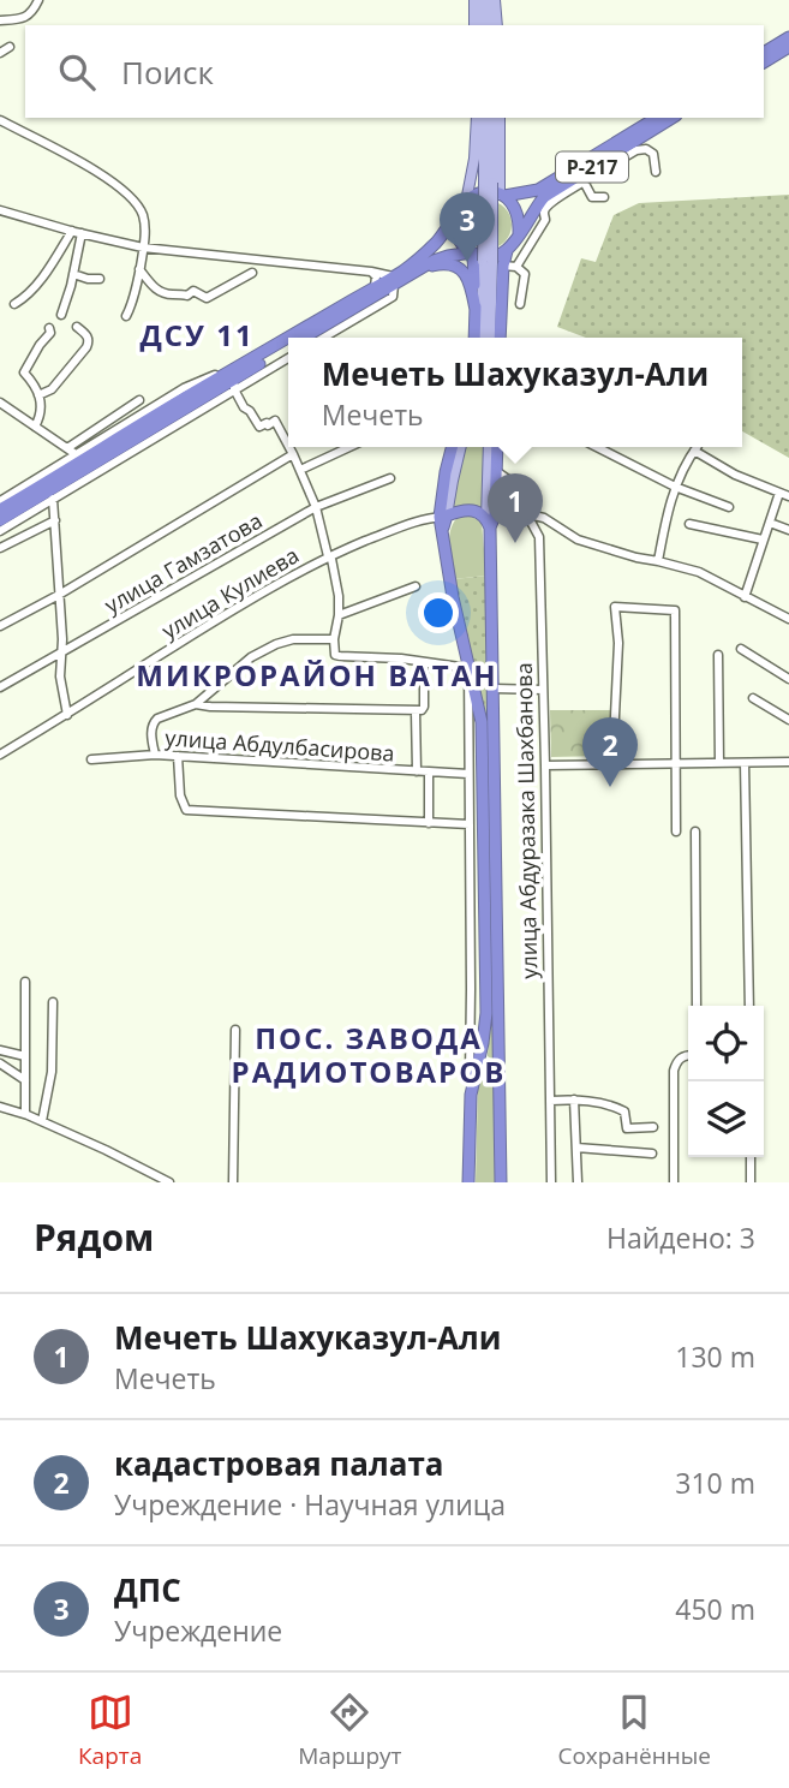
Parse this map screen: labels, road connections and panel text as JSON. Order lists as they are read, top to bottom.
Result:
{
  "streets": {
    "highway": ["Р-217"],
    "street": [
      "улица Гамзатова",
      "улица Кулиева",
      "улица Абдулбасирова",
      "улица Абдуразака Шахбанова"
    ]
  },
  "districts": ["ДСУ 11", "МИКРОРАЙОН ВАТАН", "ПОС. ЗАВОДА РАДИОТОВАРОВ"],
  "page": {
    "search": "Поиск",
    "pins": ["3", "1", "2"],
    "popup": ["Мечеть Шахуказул-Али", "Мечеть"],
    "heading": ["Рядом", "Найдено: 3"],
    "list": [
      {
        "mark": "1",
        "name": "Мечеть Шахуказул-Али",
        "note": "Мечеть",
        "value": "130 m"
      },
      {
        "mark": "2",
        "name": "кадастровая палата",
        "note": "Учреждение · Научная улица",
        "value": "310 m"
      },
      {
        "mark": "3",
        "name": "ДПС",
        "note": "Учреждение",
        "value": "450 m"
      }
    ],
    "nav": ["Карта", "Маршрут", "Сохранённые"]
  }
}
